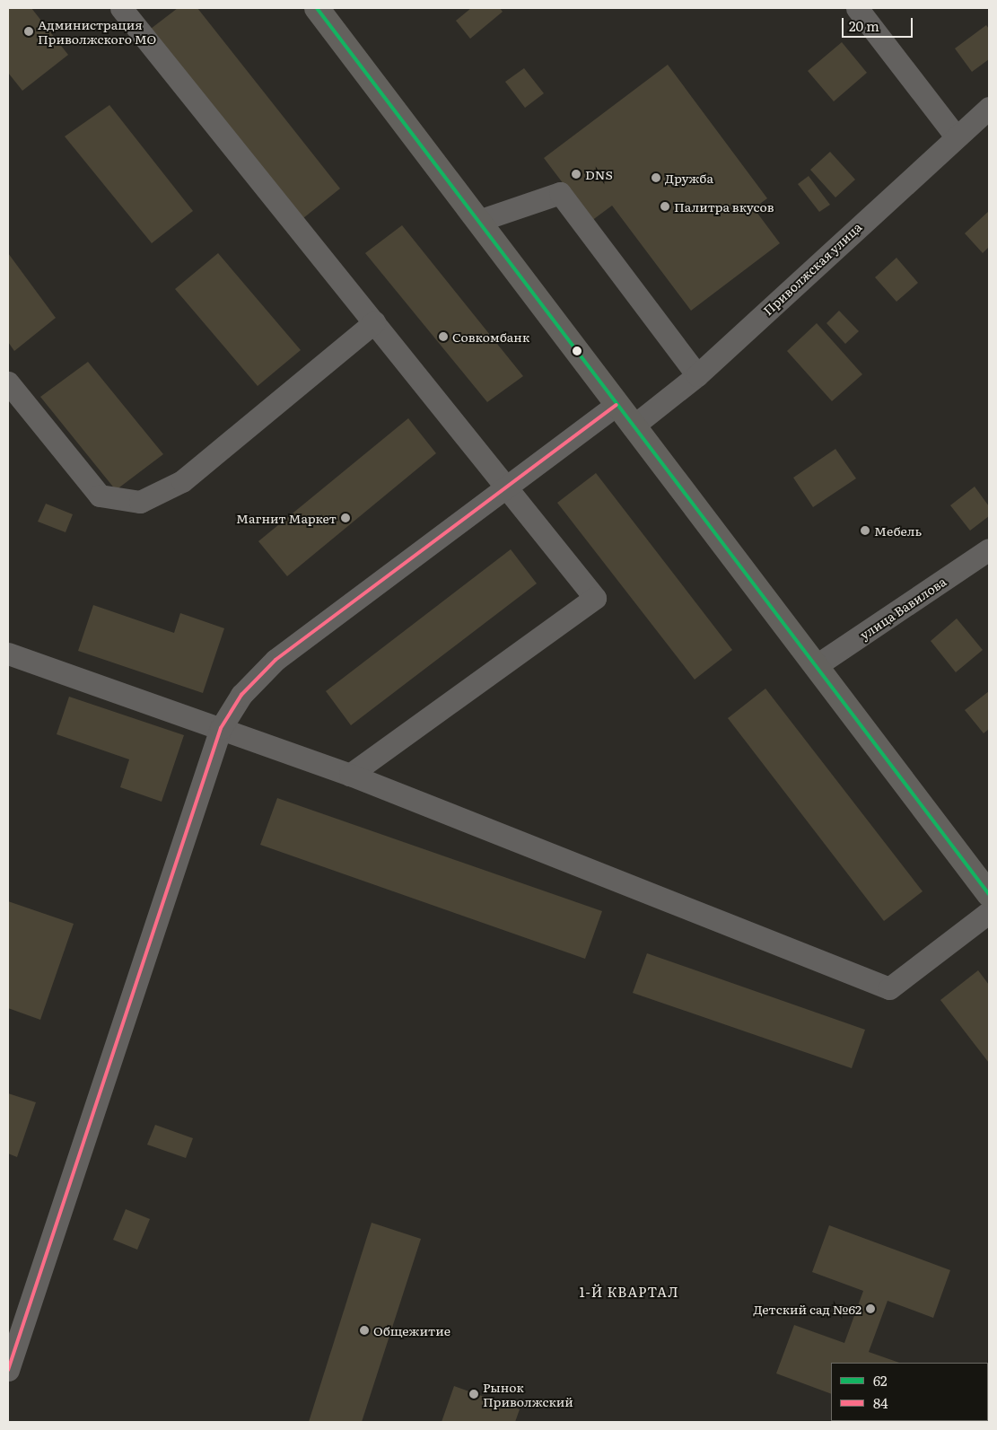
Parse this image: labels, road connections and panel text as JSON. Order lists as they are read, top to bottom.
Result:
{
  "streets": {
    "street": ["Приволжская улица", "улица Вавилова"]
  },
  "districts": ["1-Й КВАРТАЛ"],
  "places": [
    "Администрация Приволжского МО",
    "DNS",
    "Дружба",
    "Палитра вкусов",
    "Совкомбанк",
    "Магнит Маркет",
    "Мебель",
    "Детский сад №62",
    "Общежитие",
    "Рынок Приволжский"
  ],
  "lines": ["transit line 62", "transit line 84"],
  "legend": ["62", "84"],
  "scale_bar": "20 m"
}
